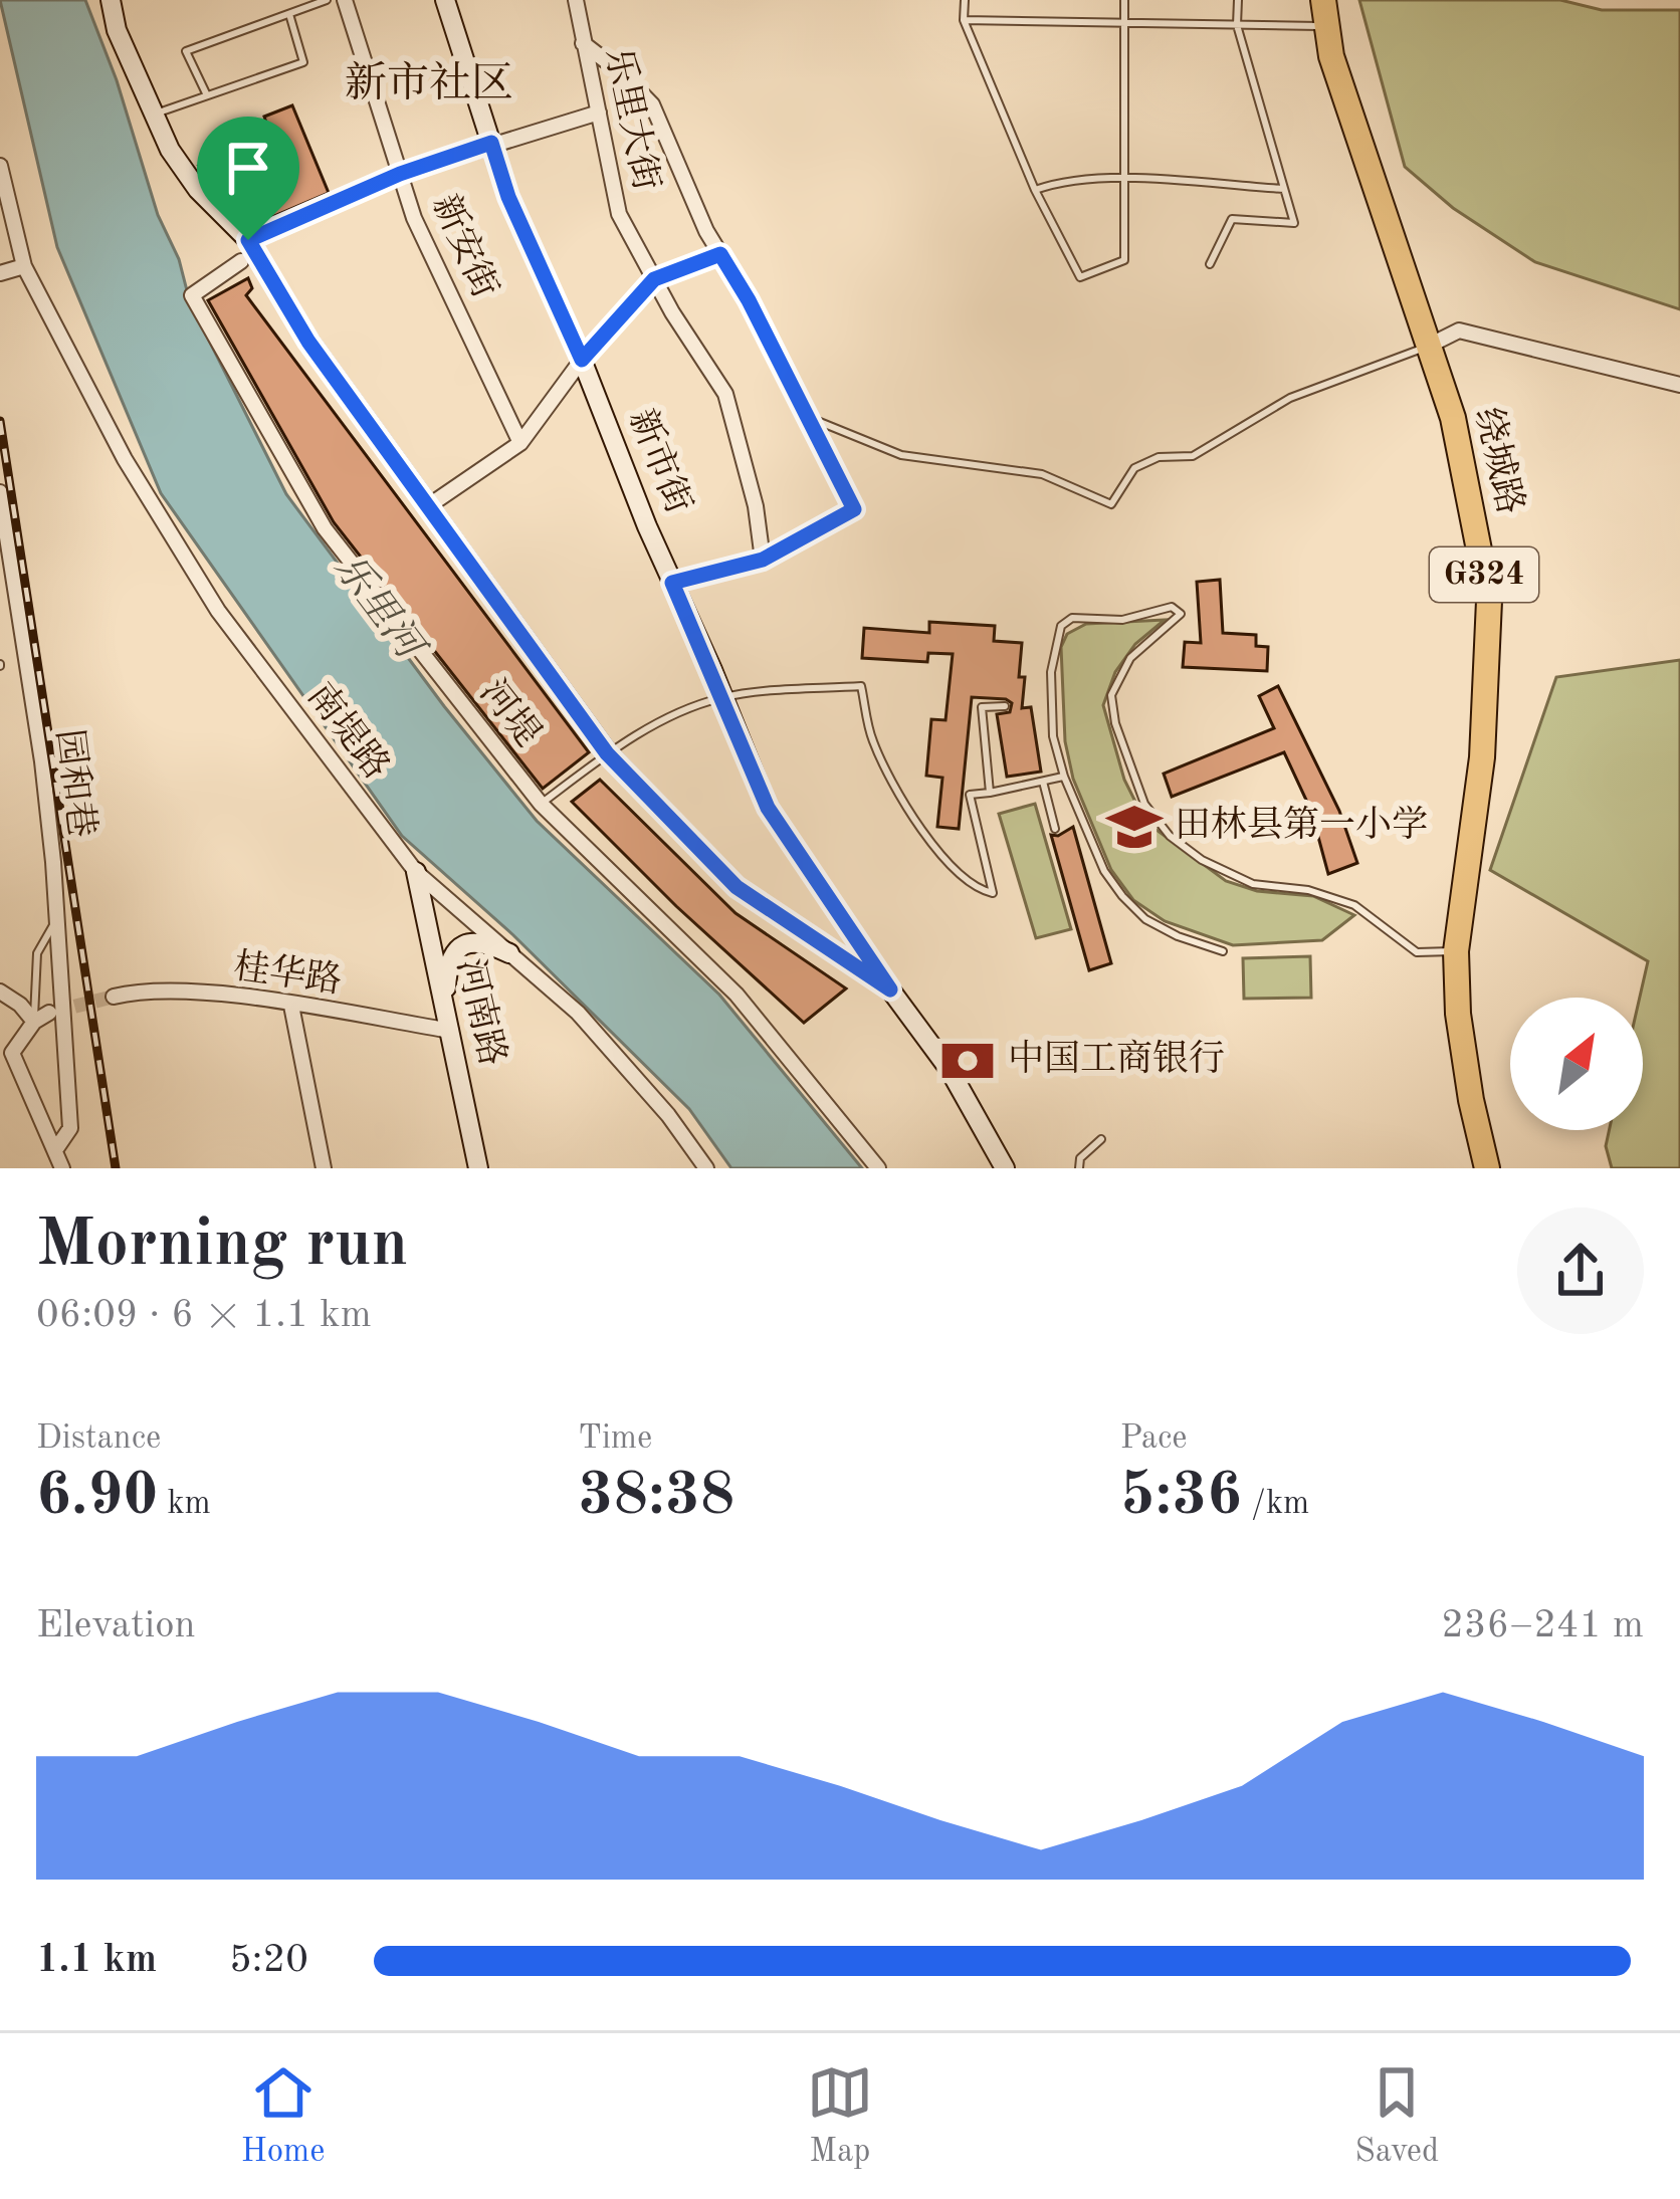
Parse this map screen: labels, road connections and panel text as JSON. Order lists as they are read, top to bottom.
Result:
{
  "streets": {
    "highway": ["绕城路", "G324"],
    "street": [
      "乐里大街",
      "新安街",
      "新市街",
      "河堤",
      "南堤路",
      "园和巷",
      "桂华路",
      "河南路"
    ]
  },
  "crossings": [
    ["南堤路", "河南路"],
    ["桂华路", "河南路"]
  ],
  "districts": ["新市社区"],
  "water": ["乐里河"],
  "places": {
    "school or university": ["田林县第一小学"],
    "bank": ["中国工商银行"]
  },
  "north": "top right",
  "page": {
    "heading": ["Morning run", "06:09 · 6 × 1.1 km"],
    "stats": [
      ["Distance", "6.90 km"],
      ["Time", "38:38"],
      ["Pace", "5:36 /km"]
    ],
    "chart": ["Elevation", "236–241 m"],
    "list": [
      {
        "name": "1.1 km",
        "note": "5:20"
      }
    ],
    "tabs": ["Home", "Map", "Saved"]
  }
}
